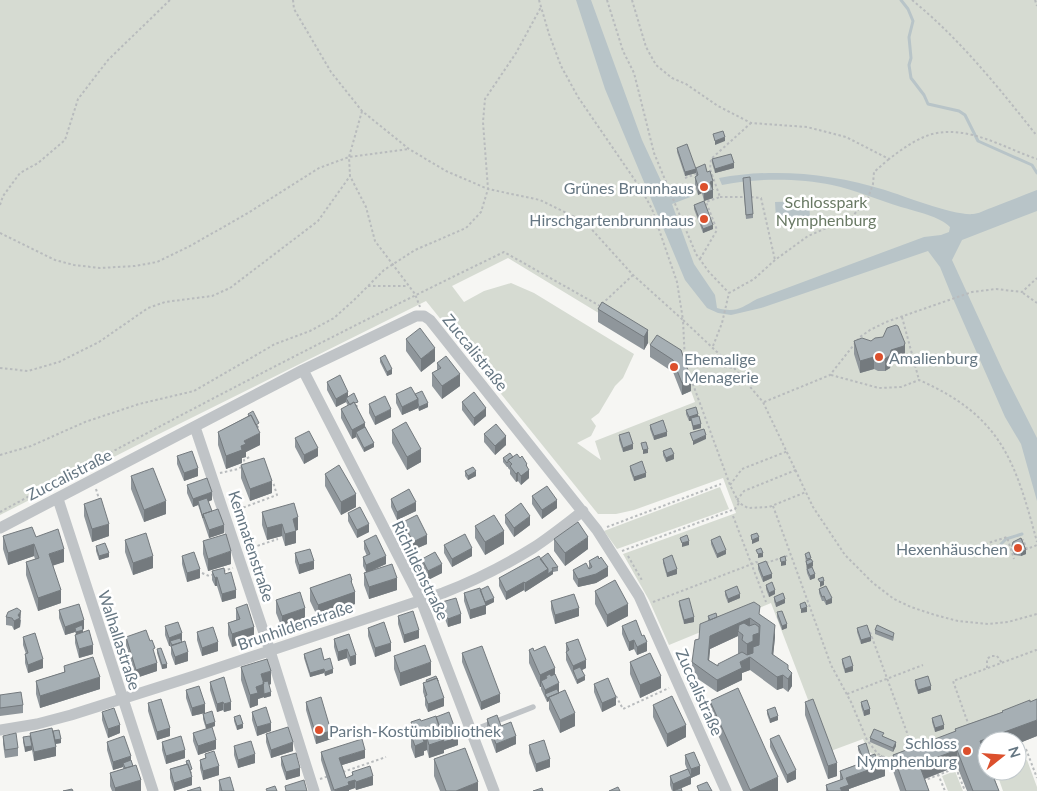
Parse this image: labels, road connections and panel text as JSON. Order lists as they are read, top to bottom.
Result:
{
  "streets": {
    "street": [
      "Zuccalistraße",
      "Kemnatenstraße",
      "Richildenstraße",
      "Brunhildenstraße",
      "Walhallastraße"
    ]
  },
  "crossings": [
    ["Zuccalistraße", "Kemnatenstraße"],
    ["Zuccalistraße", "Richildenstraße"],
    ["Zuccalistraße", "Brunhildenstraße"],
    ["Zuccalistraße", "Walhallastraße"],
    ["Kemnatenstraße", "Brunhildenstraße"],
    ["Richildenstraße", "Brunhildenstraße"],
    ["Brunhildenstraße", "Walhallastraße"]
  ],
  "parks": ["Schlosspark Nymphenburg"],
  "places": [
    "Grünes Brunnhaus",
    "Hirschgartenbrunnhaus",
    "Amalienburg",
    "Ehemalige Menagerie",
    "Hexenhäuschen",
    "Parish-Kostümbibliothek",
    "Schloss Nymphenburg"
  ],
  "north": "right"
}
